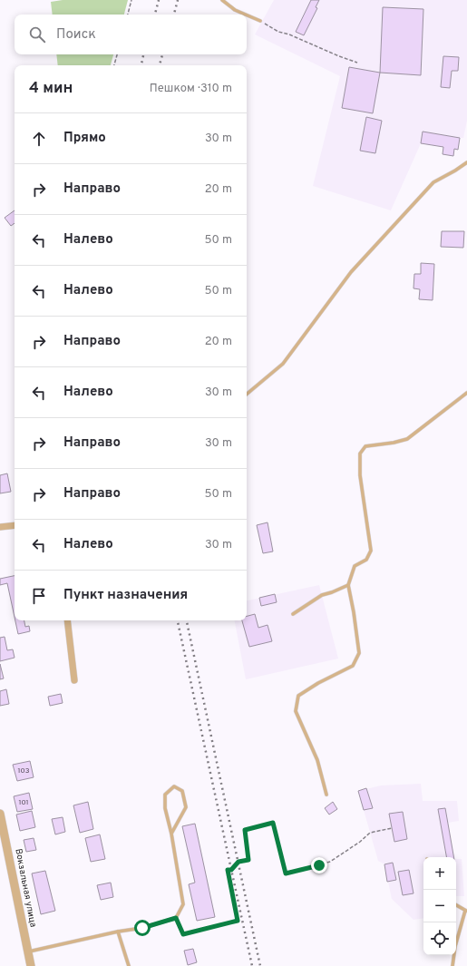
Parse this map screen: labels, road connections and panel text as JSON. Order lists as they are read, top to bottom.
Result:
{
  "streets": {
    "street": ["Вокзальная улица"]
  },
  "house_numbers": ["103", "101"],
  "page": {
    "search": "Поиск",
    "heading": ["4 мин", "Пешком · 310 m"],
    "list": [
      ["Прямо", "30 m"],
      ["Направо", "20 m"],
      ["Налево", "50 m"],
      ["Налево", "50 m"],
      ["Направо", "20 m"],
      ["Налево", "30 m"],
      ["Направо", "30 m"],
      ["Направо", "50 m"],
      ["Налево", "30 m"],
      "Пункт назначения"
    ],
    "map_buttons": ["+", "−"]
  }
}
